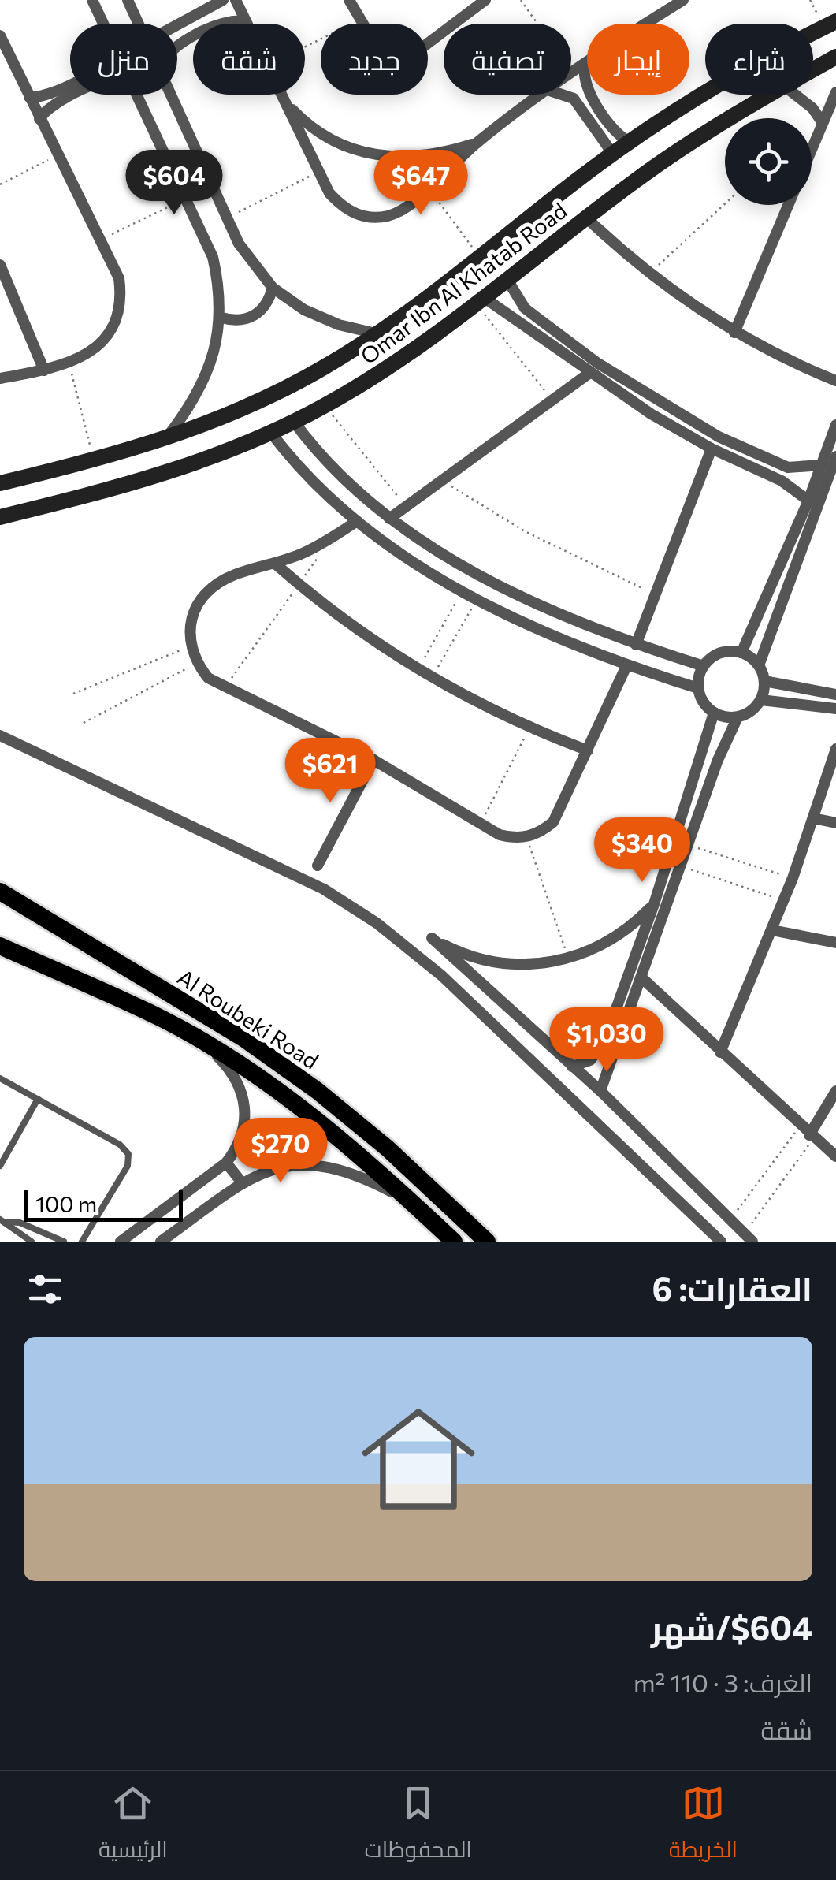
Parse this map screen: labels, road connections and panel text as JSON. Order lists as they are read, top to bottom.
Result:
{
  "streets": {
    "main road": ["Al Roubeki Road"],
    "street": ["Omar Ibn Al Khatab Road"]
  },
  "scale_bar": "100 m",
  "page": {
    "chip": [
      "شراء",
      "إيجار",
      "تصفية",
      "جديد",
      "شقة",
      "منزل"
    ],
    "price": [
      "$604",
      "$647",
      "$621",
      "$340",
      "$1,030",
      "$270"
    ],
    "scale": "100 m",
    "heading": "العقارات: 6",
    "list": [
      {
        "name": "$604/شهر",
        "note": "الغرف: 3 · 110 m² · شقة"
      }
    ],
    "tabs": ["الخريطة", "المحفوظات", "الرئيسية"]
  }
}
